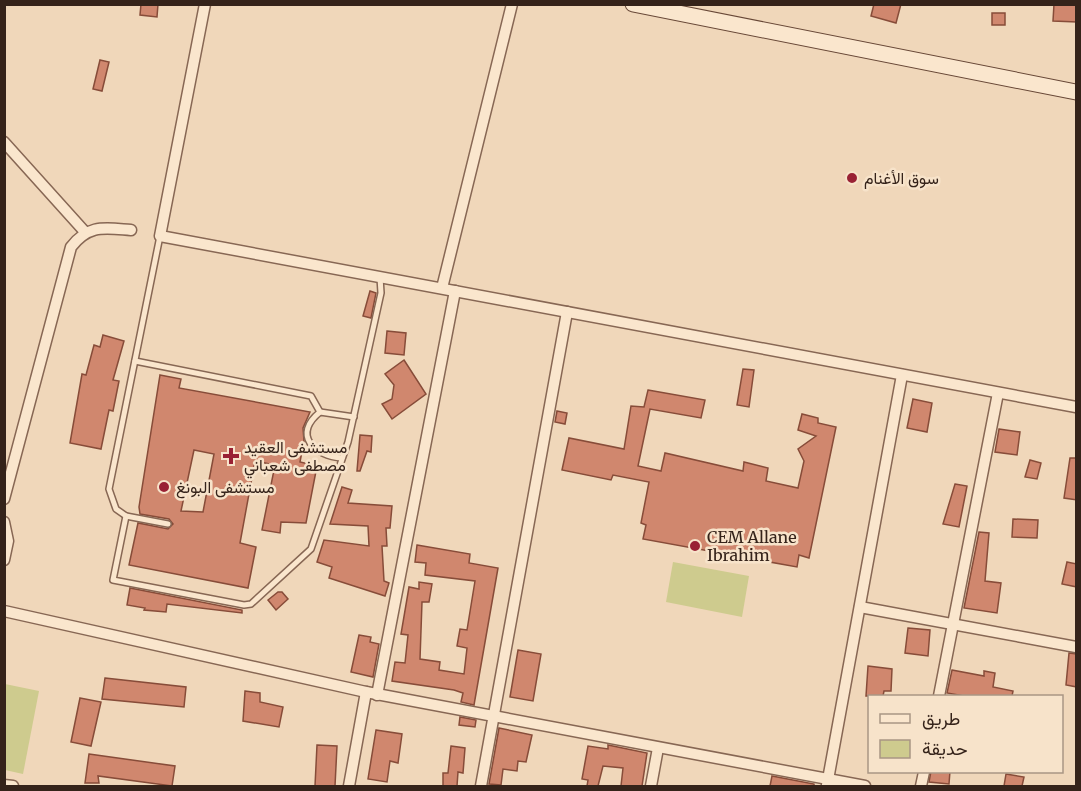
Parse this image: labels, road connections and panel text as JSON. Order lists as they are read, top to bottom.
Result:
{
  "places": {
    "other": ["سوق الأغنام", "مستشفى البونغ", "CEM Allane Ibrahim"],
    "health": ["مستشفى العقيد مصطفى شعباني"]
  },
  "legend": ["طريق", "حديقة"]
}
